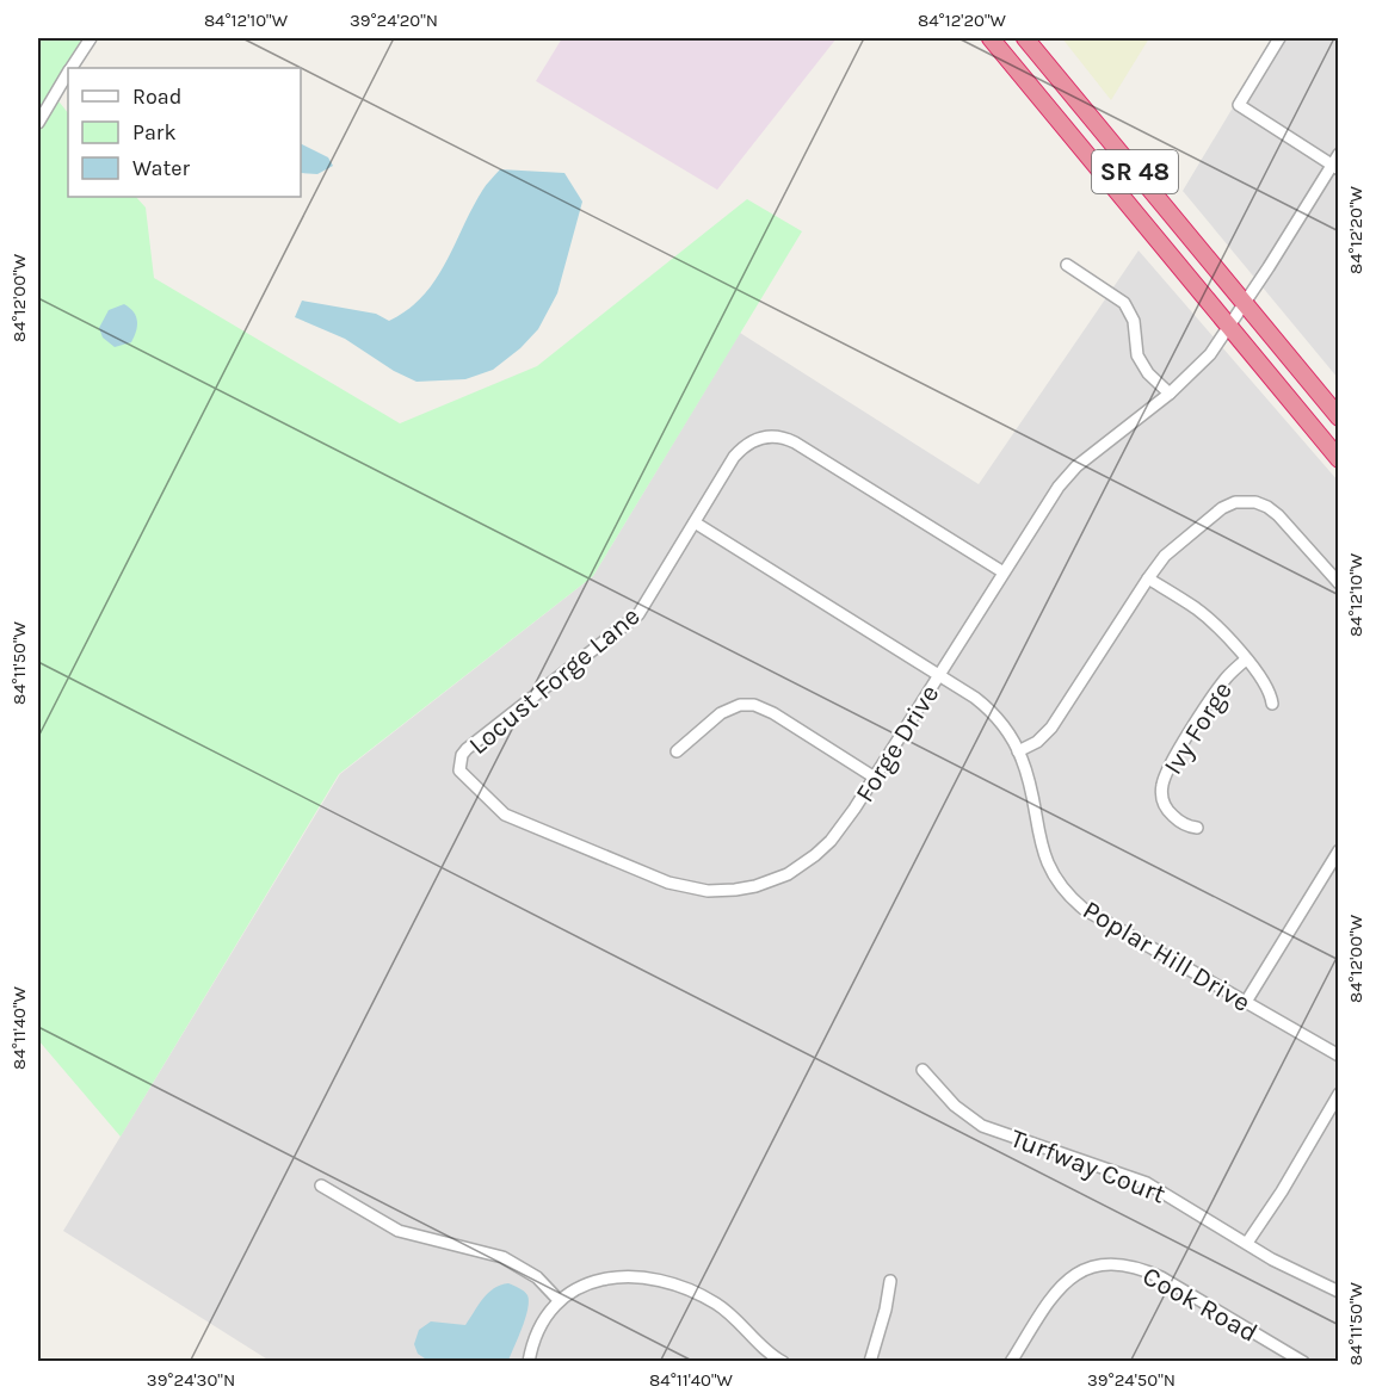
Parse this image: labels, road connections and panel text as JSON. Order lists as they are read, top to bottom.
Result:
{
  "streets": {
    "highway": ["SR 48"],
    "street": [
      "Locust Forge Lane",
      "Ivy Forge",
      "Forge Drive",
      "Poplar Hill Drive",
      "Turfway Court",
      "Cook Road"
    ]
  },
  "crossings": [
    ["SR 48", "Forge Drive"],
    ["Locust Forge Lane", "Forge Drive"],
    ["Locust Forge Lane", "Poplar Hill Drive"],
    ["Forge Drive", "Poplar Hill Drive"]
  ],
  "legend": ["Road", "Park", "Water"],
  "coordinates": [
    "84°12'10\"W",
    "39°24'20\"N",
    "84°12'20\"W",
    "84°12'00\"W",
    "84°11'50\"W",
    "84°11'40\"W",
    "39°24'30\"N",
    "39°24'50\"N"
  ]
}
